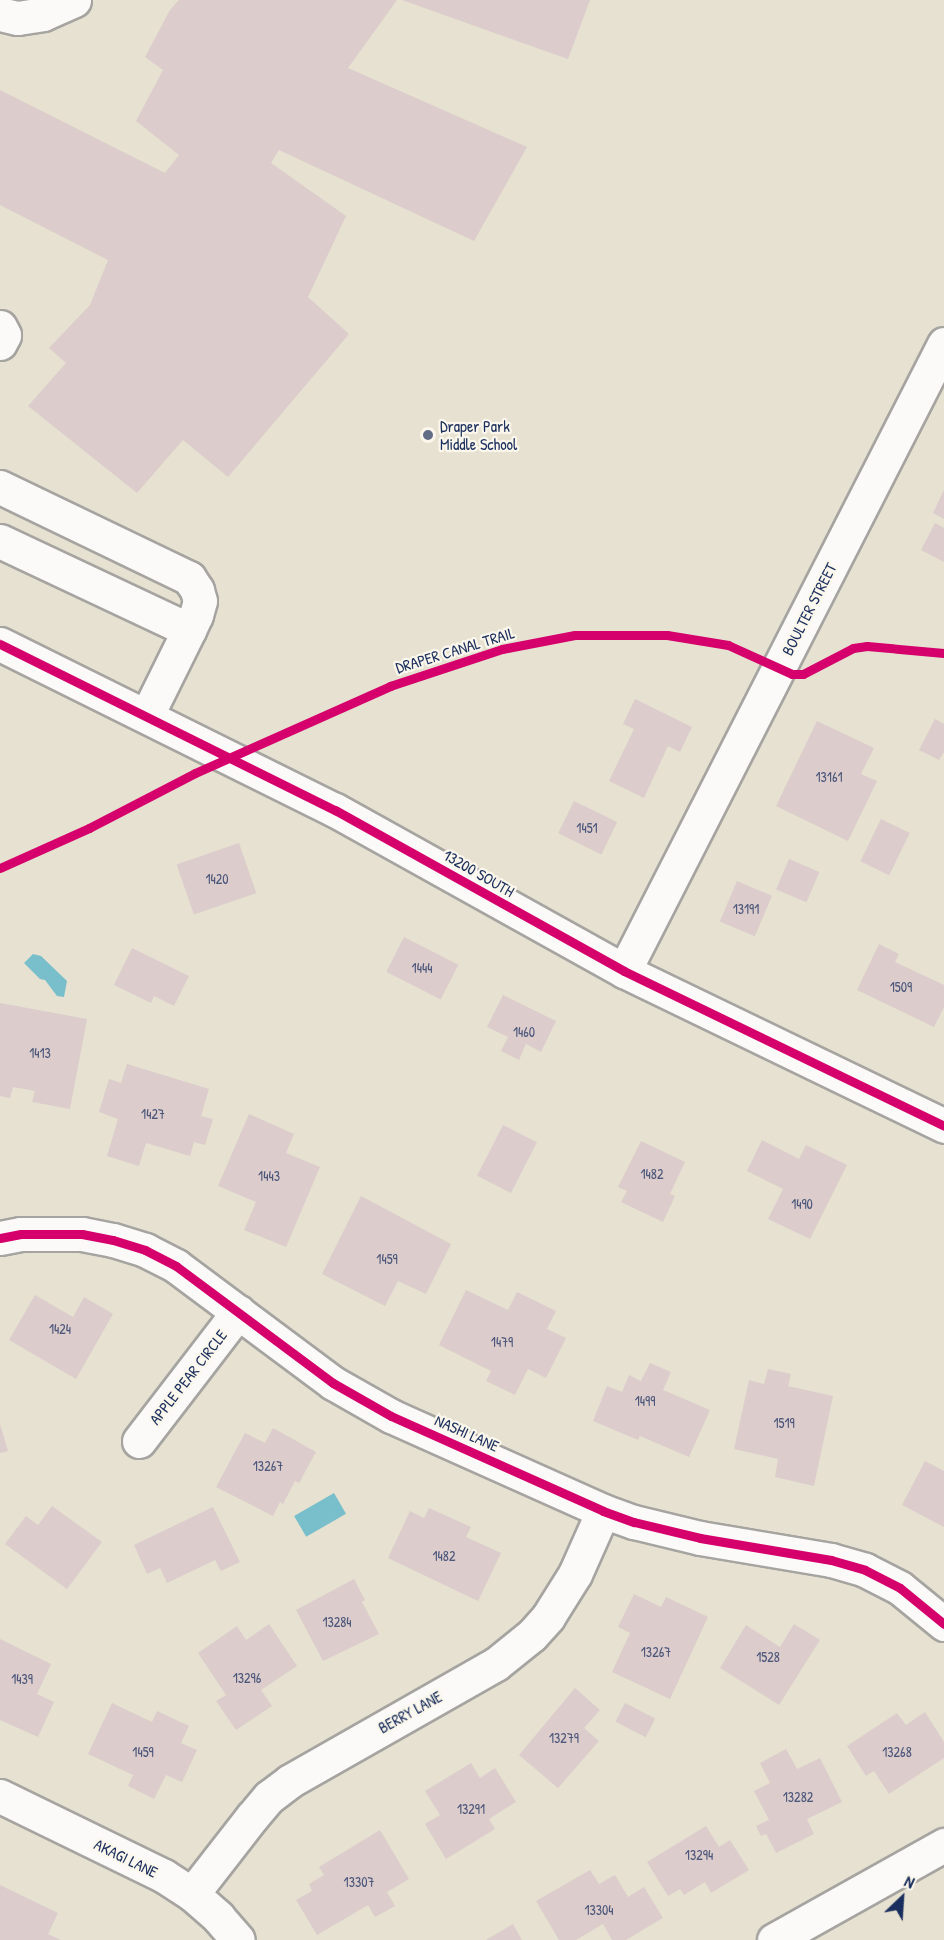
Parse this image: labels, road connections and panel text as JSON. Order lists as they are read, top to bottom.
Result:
{
  "streets": {
    "street": [
      "BOULTER STREET",
      "13200 SOUTH",
      "APPLE PEAR CIRCLE",
      "NASHI LANE",
      "BERRY LANE",
      "AKAGI LANE"
    ],
    "cycle path": ["DRAPER CANAL TRAIL"]
  },
  "crossings": [
    ["BOULTER STREET", "13200 SOUTH"],
    ["APPLE PEAR CIRCLE", "NASHI LANE"],
    ["NASHI LANE", "BERRY LANE"],
    ["BERRY LANE", "AKAGI LANE"]
  ],
  "places": ["Draper Park Middle School"],
  "house_numbers": [
    "13161",
    "1451",
    "1420",
    "13191",
    "1444",
    "1509",
    "1460",
    "1413",
    "1427",
    "1482",
    "1443",
    "1490",
    "1459",
    "1424",
    "1479",
    "1499",
    "1519",
    "13267",
    "1482",
    "13284",
    "13267",
    "1528",
    "13296",
    "1439",
    "13279",
    "1459",
    "13268",
    "13282",
    "13291",
    "13294",
    "13307",
    "13304"
  ],
  "north": "top right"
}
